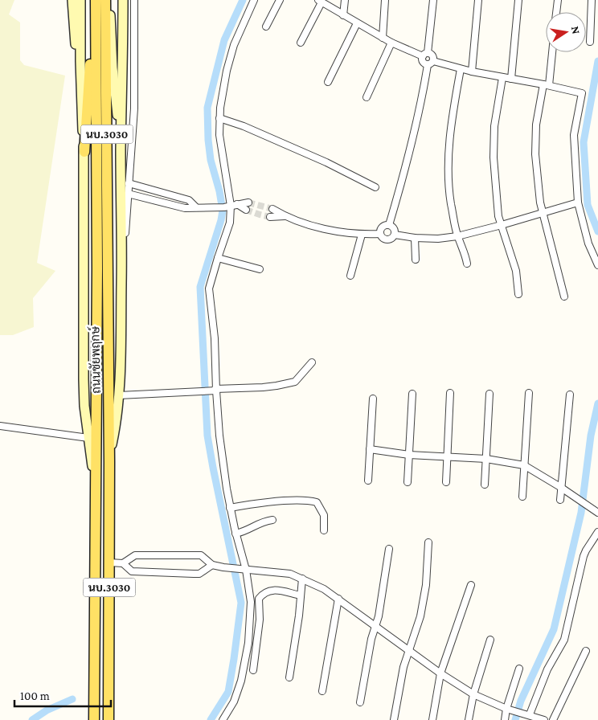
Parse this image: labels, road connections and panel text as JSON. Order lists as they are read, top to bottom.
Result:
{
  "streets": {
    "main road": ["นบ.3030", "ถนนชัยพฤกษ์"]
  },
  "scale_bar": "100 m",
  "north": "right"
}
